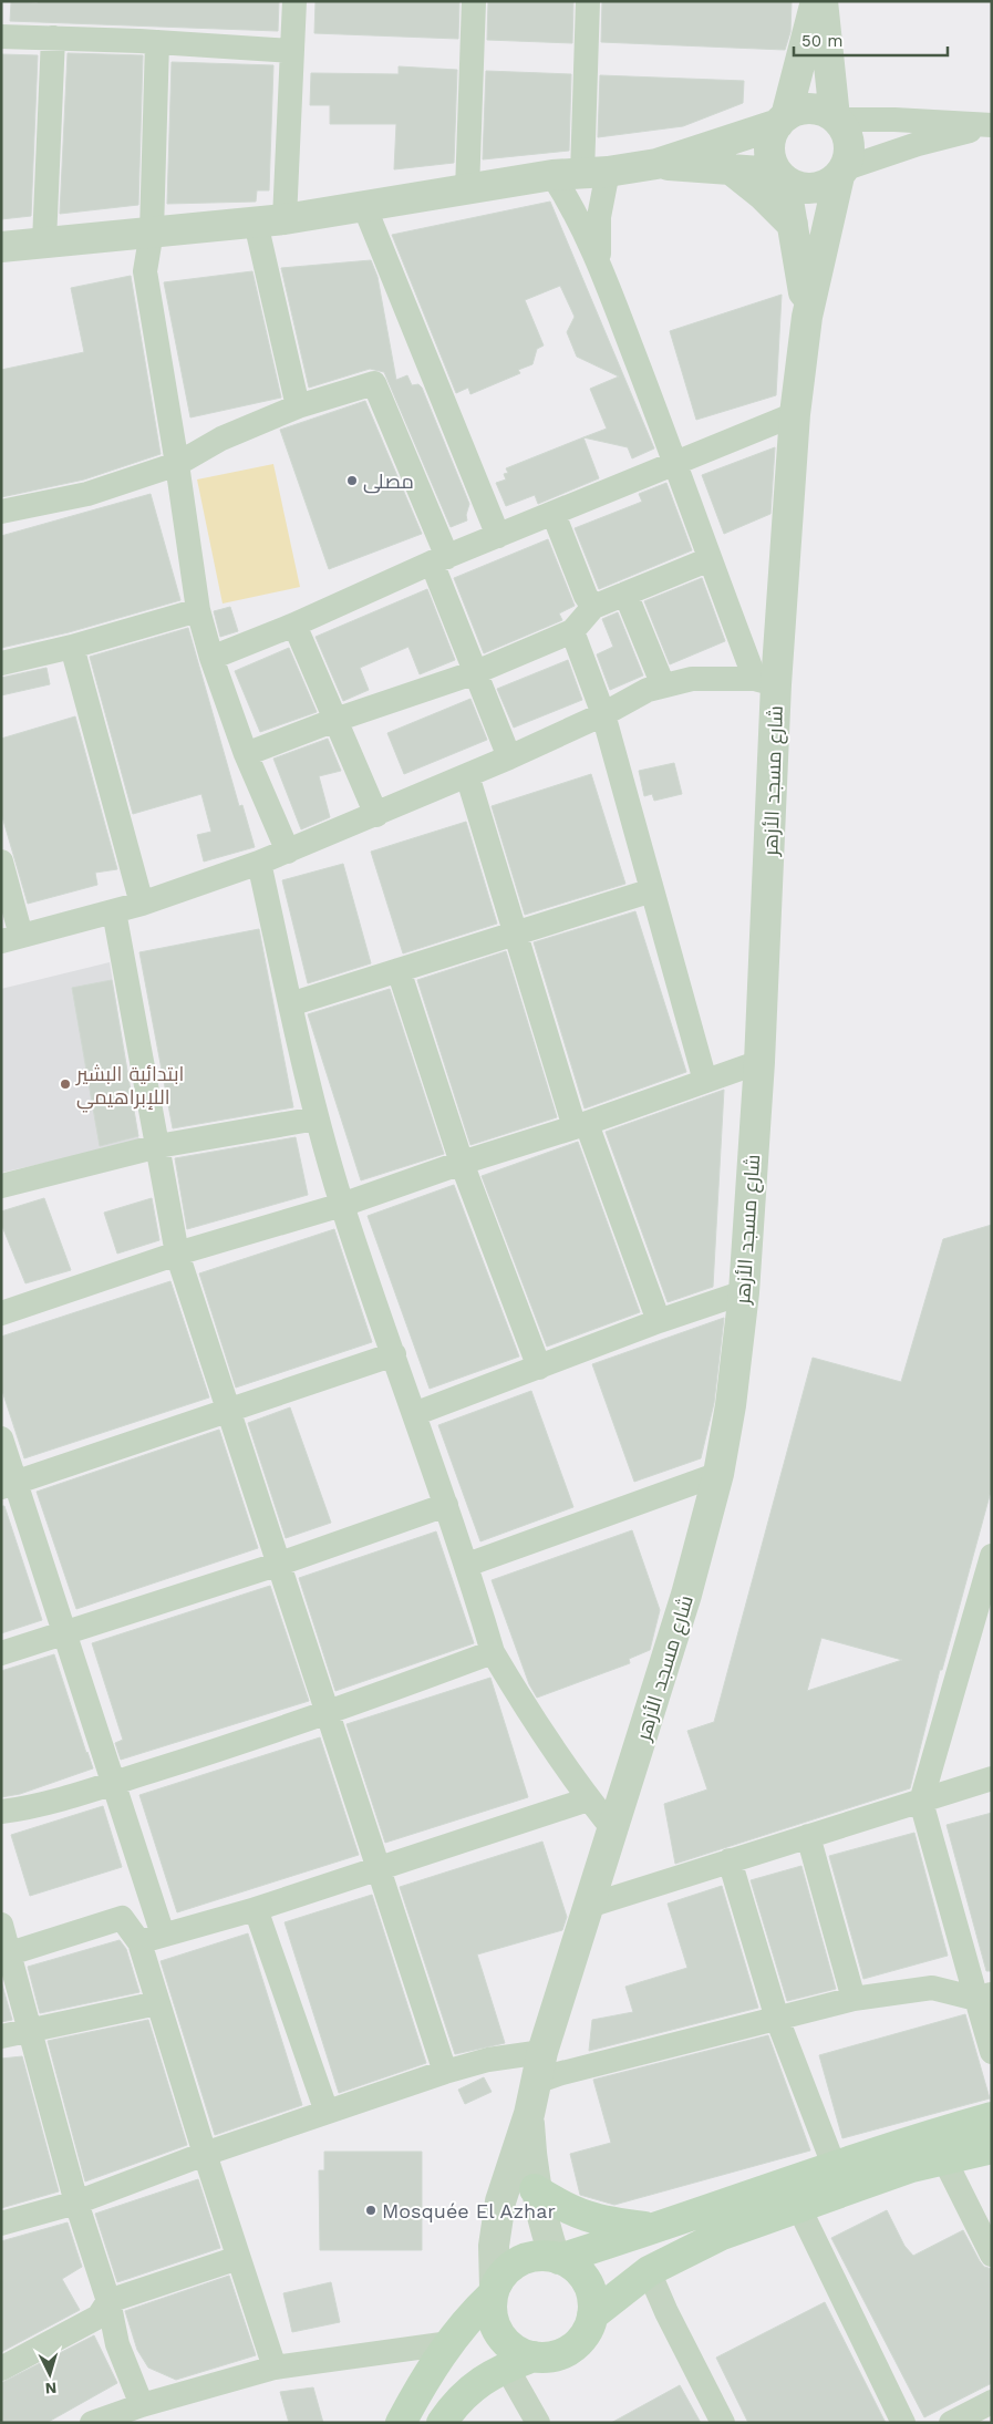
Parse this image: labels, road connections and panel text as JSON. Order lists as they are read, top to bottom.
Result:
{
  "streets": {
    "street": ["شارع مسجد الأزهر"]
  },
  "places": ["مصلى", "ابتدائية البشير اللإبراهيمي", "Mosquée El Azhar"],
  "scale_bar": "50 m",
  "north": "bottom"
}
